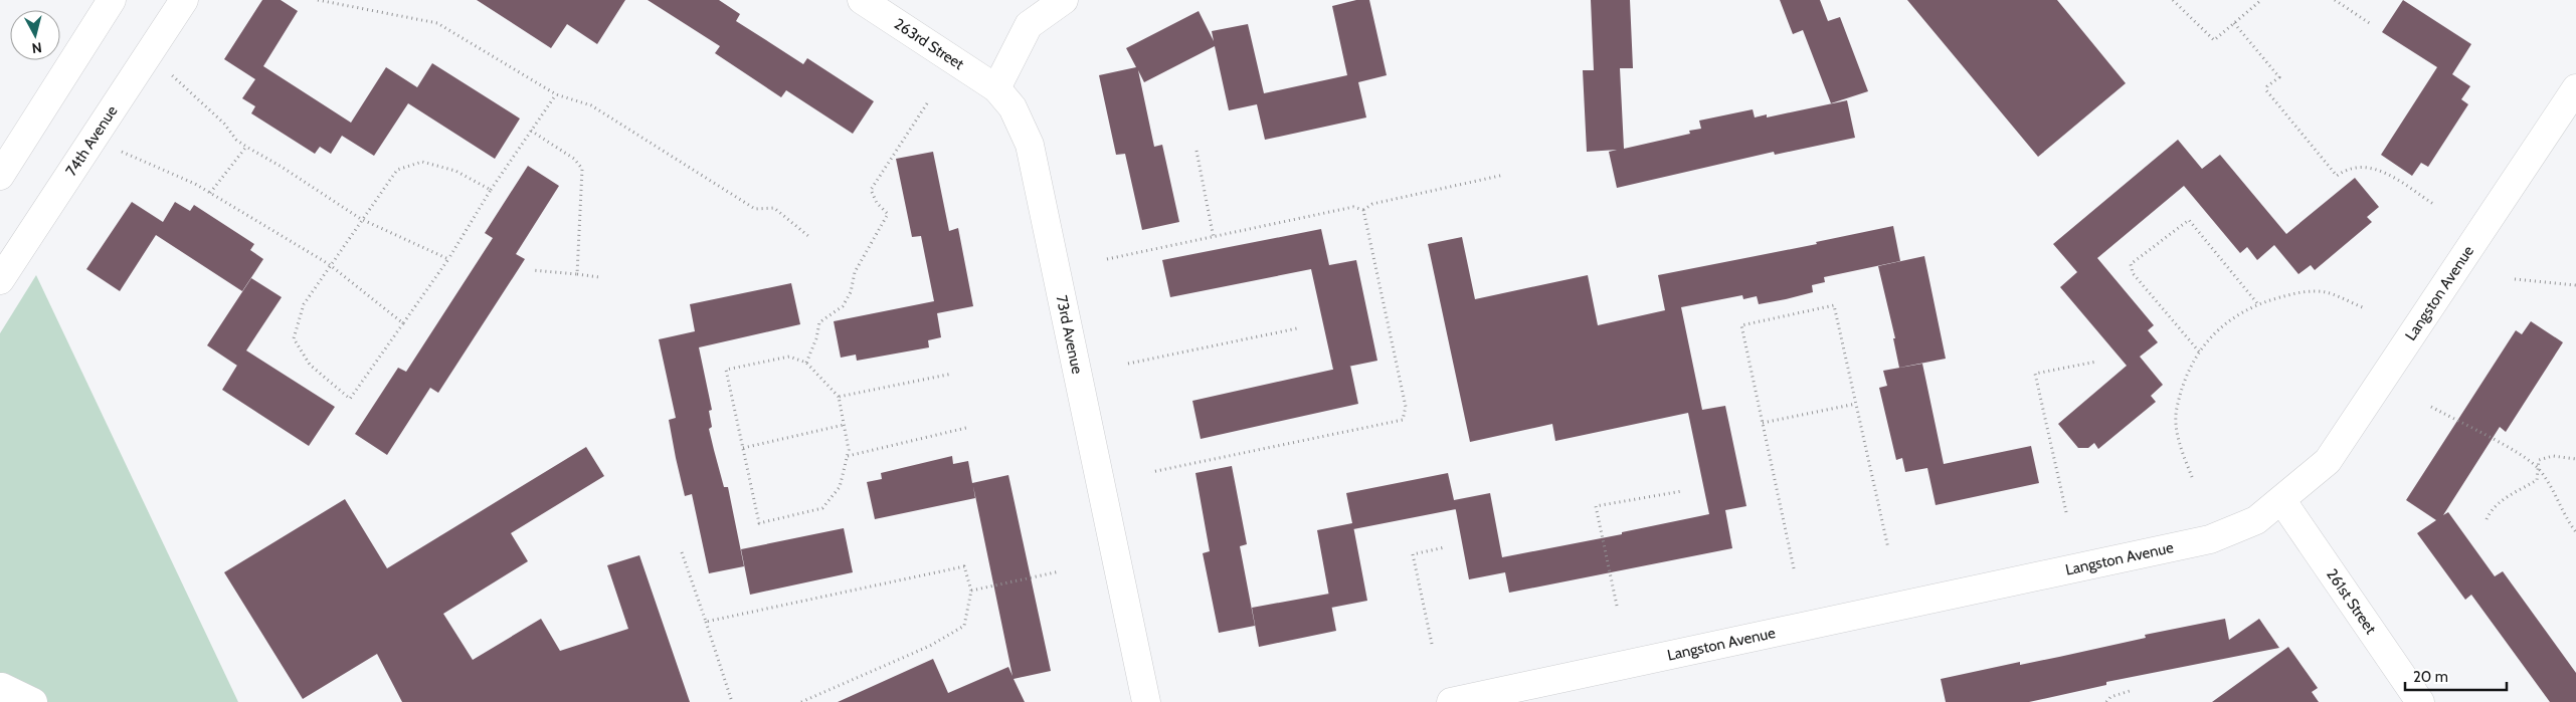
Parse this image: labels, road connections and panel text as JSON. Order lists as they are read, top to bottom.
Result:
{
  "streets": {
    "street": [
      "263rd Street",
      "74th Avenue",
      "Langston Avenue",
      "73rd Avenue",
      "261st Street"
    ]
  },
  "crossings": [
    ["263rd Street", "73rd Avenue"],
    ["Langston Avenue", "261st Street"]
  ],
  "scale_bar": "20 m",
  "north": "bottom"
}
